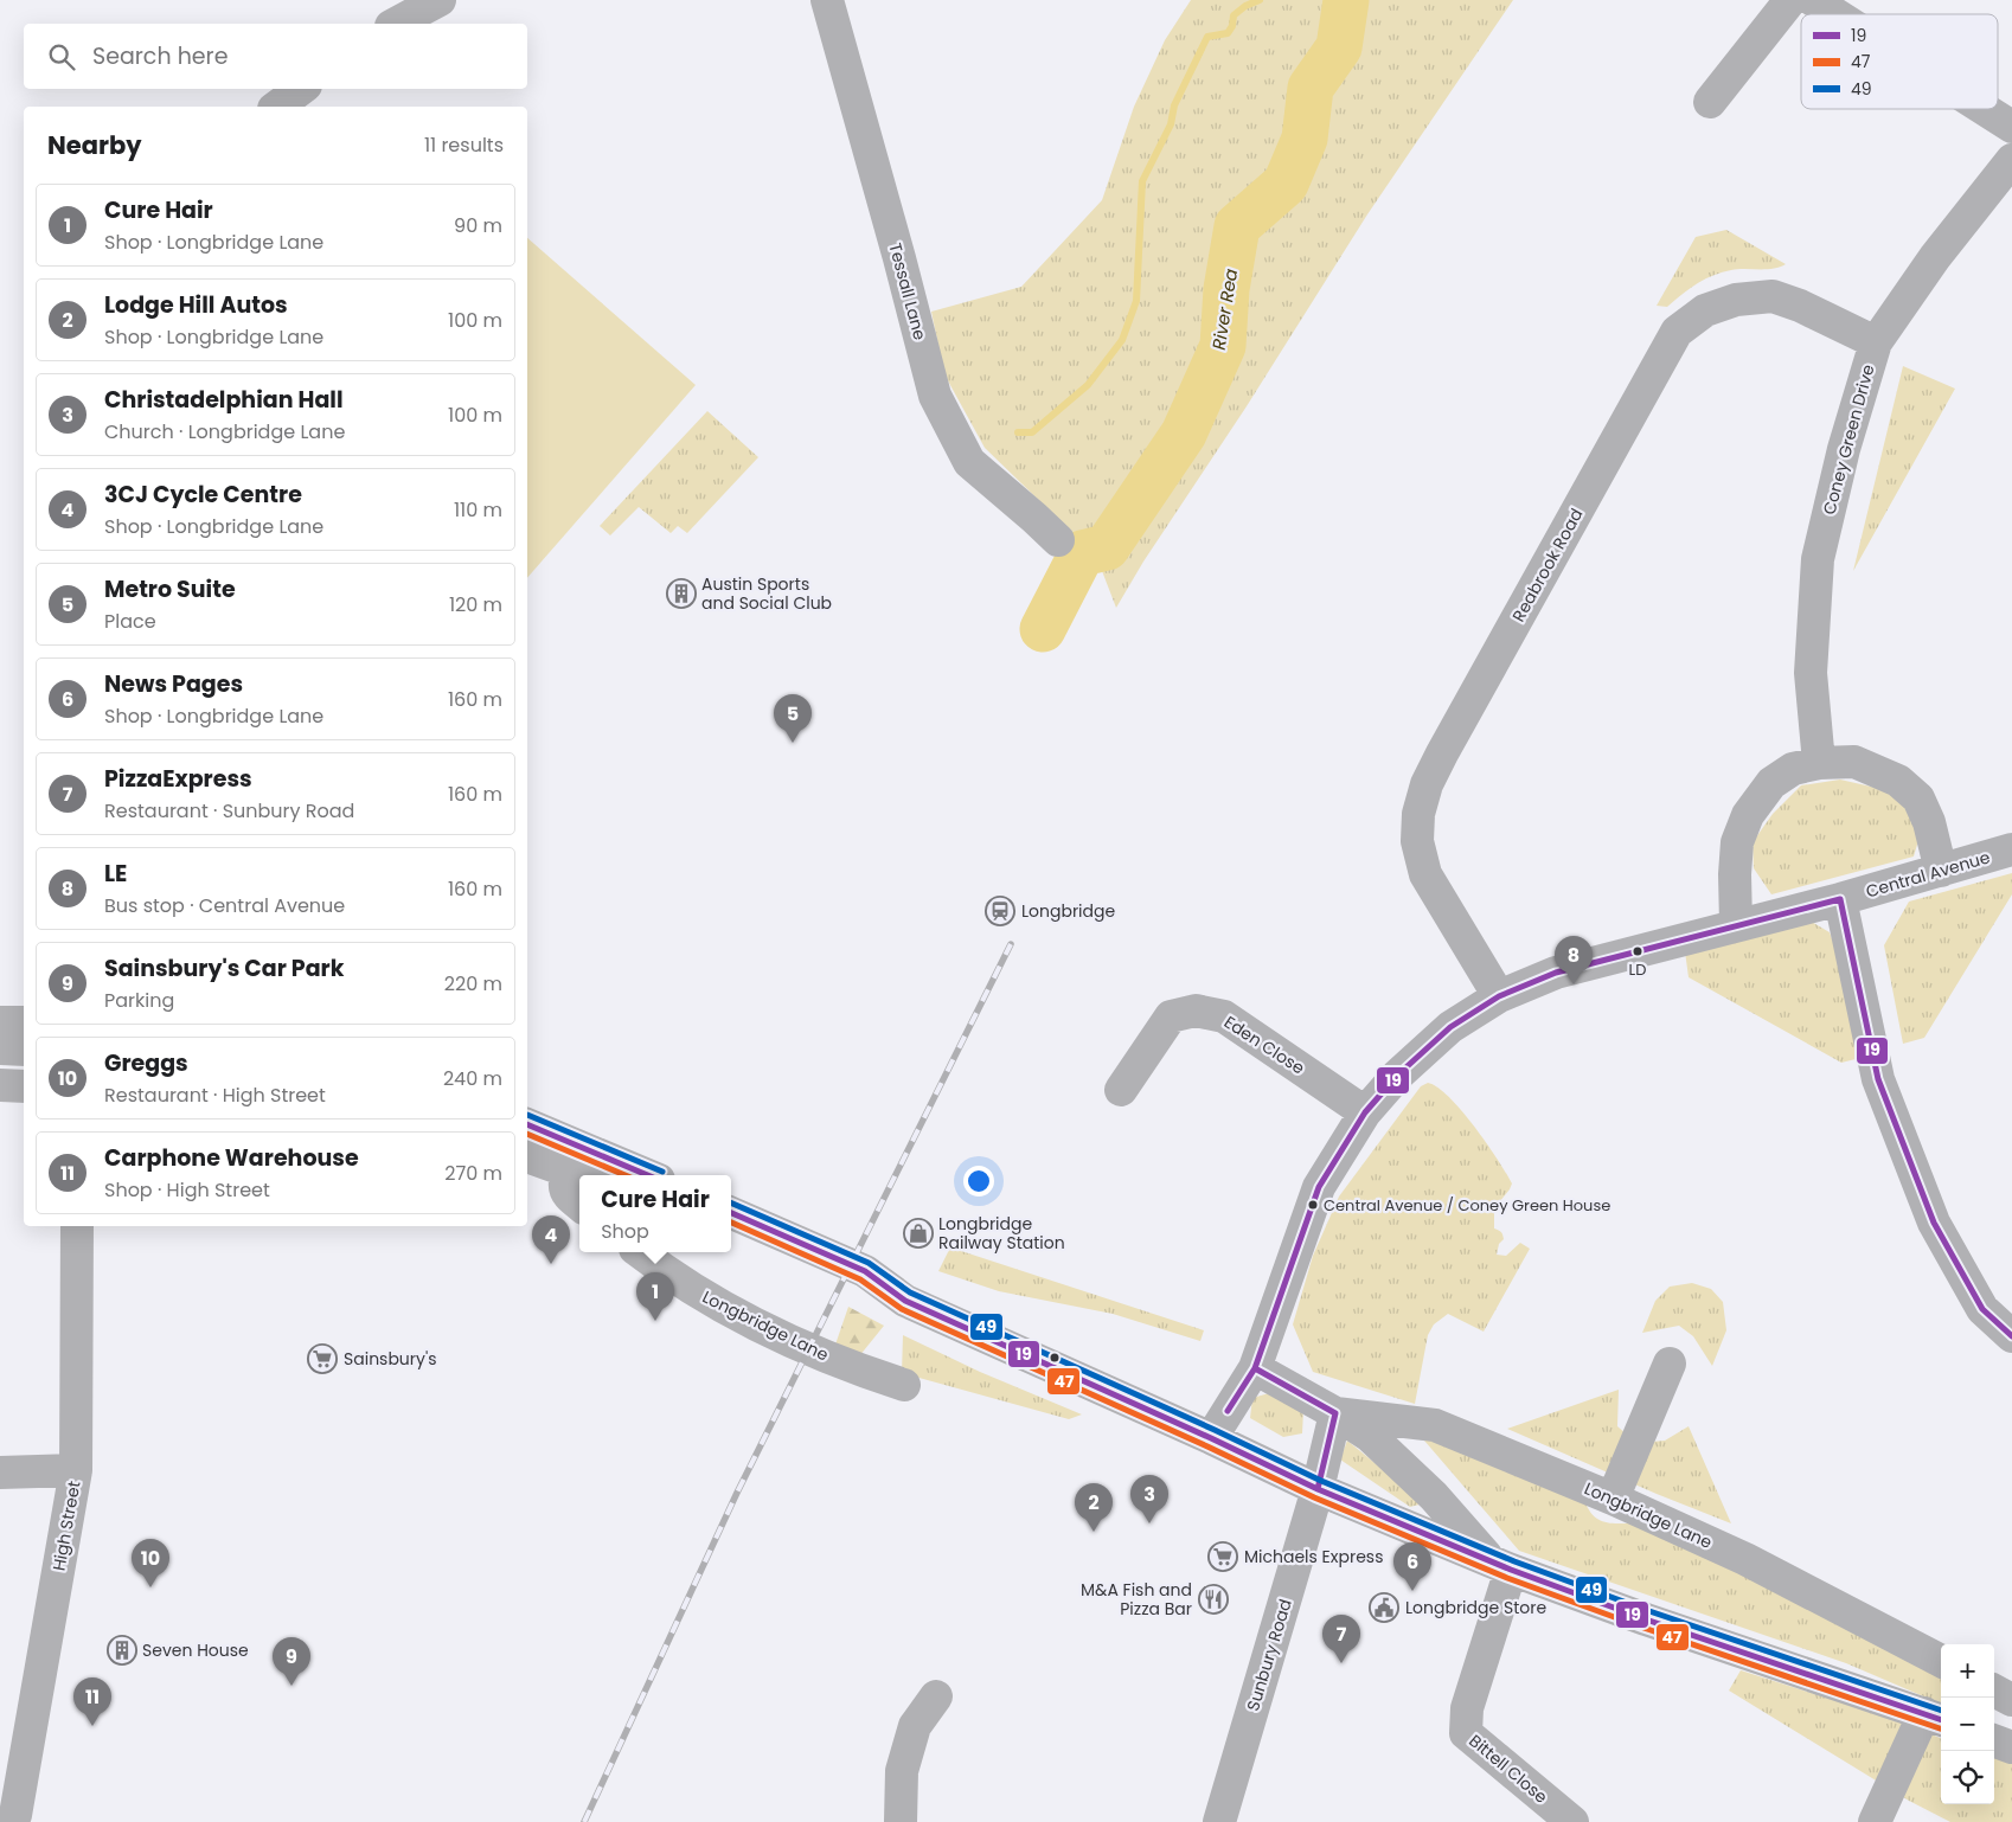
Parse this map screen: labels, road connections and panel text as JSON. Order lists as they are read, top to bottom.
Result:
{
  "streets": {
    "street": [
      "Tessall Lane",
      "Coney Green Drive",
      "Reabrook Road",
      "Central Avenue",
      "Eden Close",
      "Longbridge Lane",
      "High Street",
      "Sunbury Road",
      "Bittell Close"
    ]
  },
  "crossings": [
    ["Coney Green Drive", "Reabrook Road"],
    ["Reabrook Road", "Central Avenue"],
    ["Central Avenue", "Eden Close"],
    ["Central Avenue", "Longbridge Lane"],
    ["Longbridge Lane", "Sunbury Road"],
    ["Longbridge Lane", "Bittell Close"]
  ],
  "water": ["River Rea"],
  "places": {
    "building": ["Austin Sports and Social Club", "Seven House"],
    "station": ["Longbridge"],
    "other": ["LD", "Central Avenue / Coney Green House"],
    "shop": ["Longbridge Railway Station"],
    "supermarket": ["Sainsbury's", "Michaels Express"],
    "restaurant": ["M&A Fish and Pizza Bar"],
    "public building": ["Longbridge Store"]
  },
  "lines": ["transit line 19", "transit line 49", "transit line 47"],
  "legend": ["19", "47", "49"],
  "page": {
    "search": "Search here",
    "heading": ["Nearby", "11 results"],
    "list": [
      {
        "mark": "1",
        "name": "Cure Hair",
        "note": "Shop · Longbridge Lane",
        "value": "90 m"
      },
      {
        "mark": "2",
        "name": "Lodge Hill Autos",
        "note": "Shop · Longbridge Lane",
        "value": "100 m"
      },
      {
        "mark": "3",
        "name": "Christadelphian Hall",
        "note": "Church · Longbridge Lane",
        "value": "100 m"
      },
      {
        "mark": "4",
        "name": "3CJ Cycle Centre",
        "note": "Shop · Longbridge Lane",
        "value": "110 m"
      },
      {
        "mark": "5",
        "name": "Metro Suite",
        "note": "Place",
        "value": "120 m"
      },
      {
        "mark": "6",
        "name": "News Pages",
        "note": "Shop · Longbridge Lane",
        "value": "160 m"
      },
      {
        "mark": "7",
        "name": "PizzaExpress",
        "note": "Restaurant · Sunbury Road",
        "value": "160 m"
      },
      {
        "mark": "8",
        "name": "LE",
        "note": "Bus stop · Central Avenue",
        "value": "160 m"
      },
      {
        "mark": "9",
        "name": "Sainsbury's Car Park",
        "note": "Parking",
        "value": "220 m"
      },
      {
        "mark": "10",
        "name": "Greggs",
        "note": "Restaurant · High Street",
        "value": "240 m"
      },
      {
        "mark": "11",
        "name": "Carphone Warehouse",
        "note": "Shop · High Street",
        "value": "270 m"
      }
    ],
    "pins": [
      "5",
      "8",
      "4",
      "1",
      "3",
      "2",
      "10",
      "6",
      "7",
      "9",
      "11"
    ],
    "popup": ["Cure Hair", "Shop"],
    "map_buttons": ["+", "−"]
  }
}
